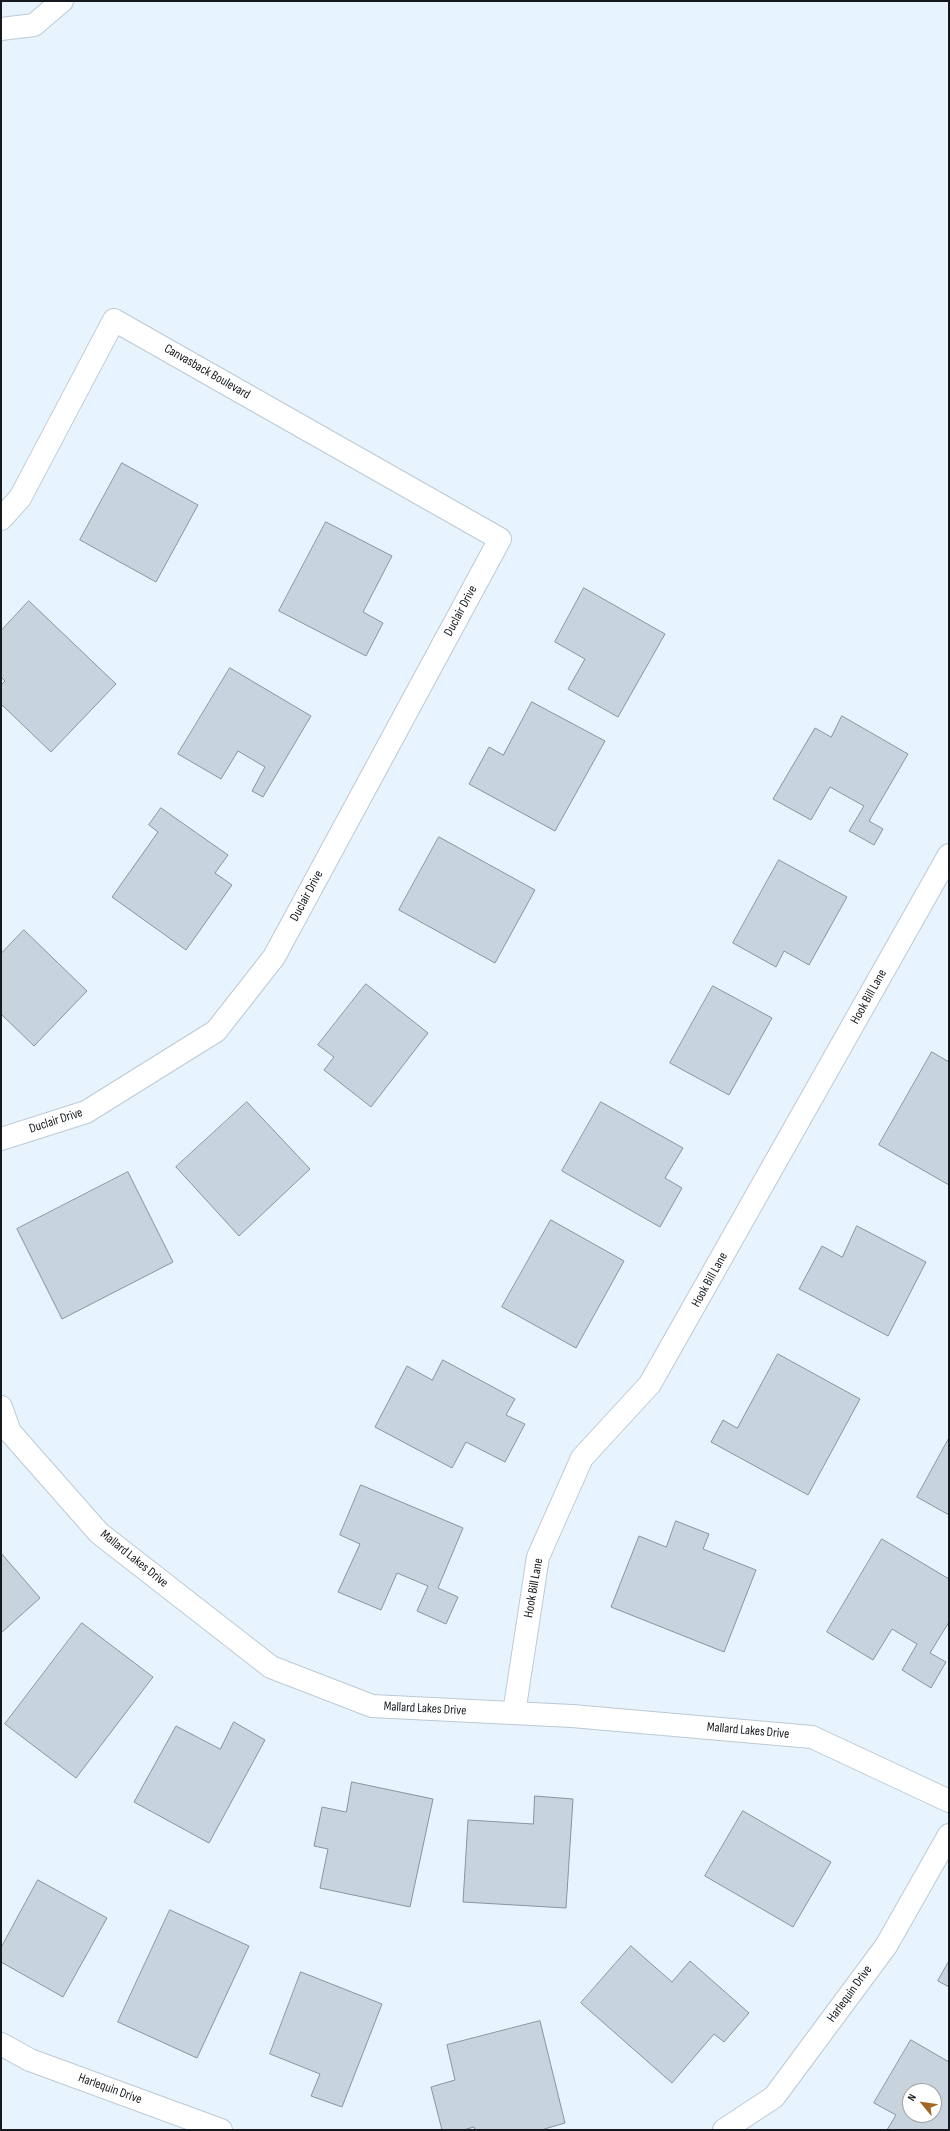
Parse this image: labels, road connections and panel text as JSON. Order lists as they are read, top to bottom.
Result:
{
  "streets": {
    "street": [
      "Canvasback Boulevard",
      "Duclair Drive",
      "Hook Bill Lane",
      "Mallard Lakes Drive",
      "Harlequin Drive"
    ]
  },
  "crossings": [
    ["Canvasback Boulevard", "Duclair Drive"],
    ["Hook Bill Lane", "Mallard Lakes Drive"]
  ],
  "north": "top left"
}
